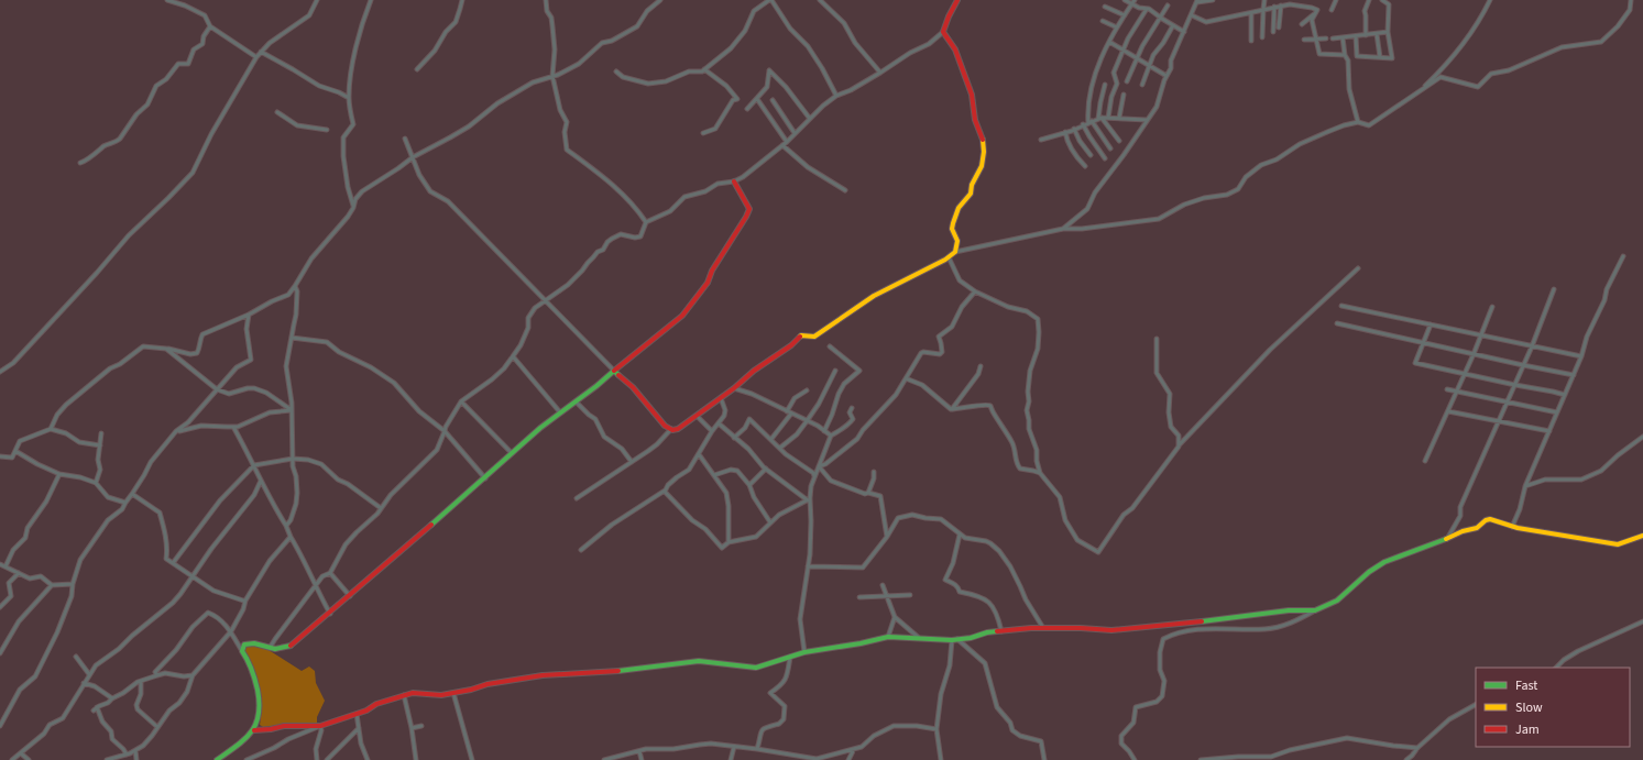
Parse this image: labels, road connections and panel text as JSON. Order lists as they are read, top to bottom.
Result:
{
  "legend": ["Fast", "Slow", "Jam"]
}
